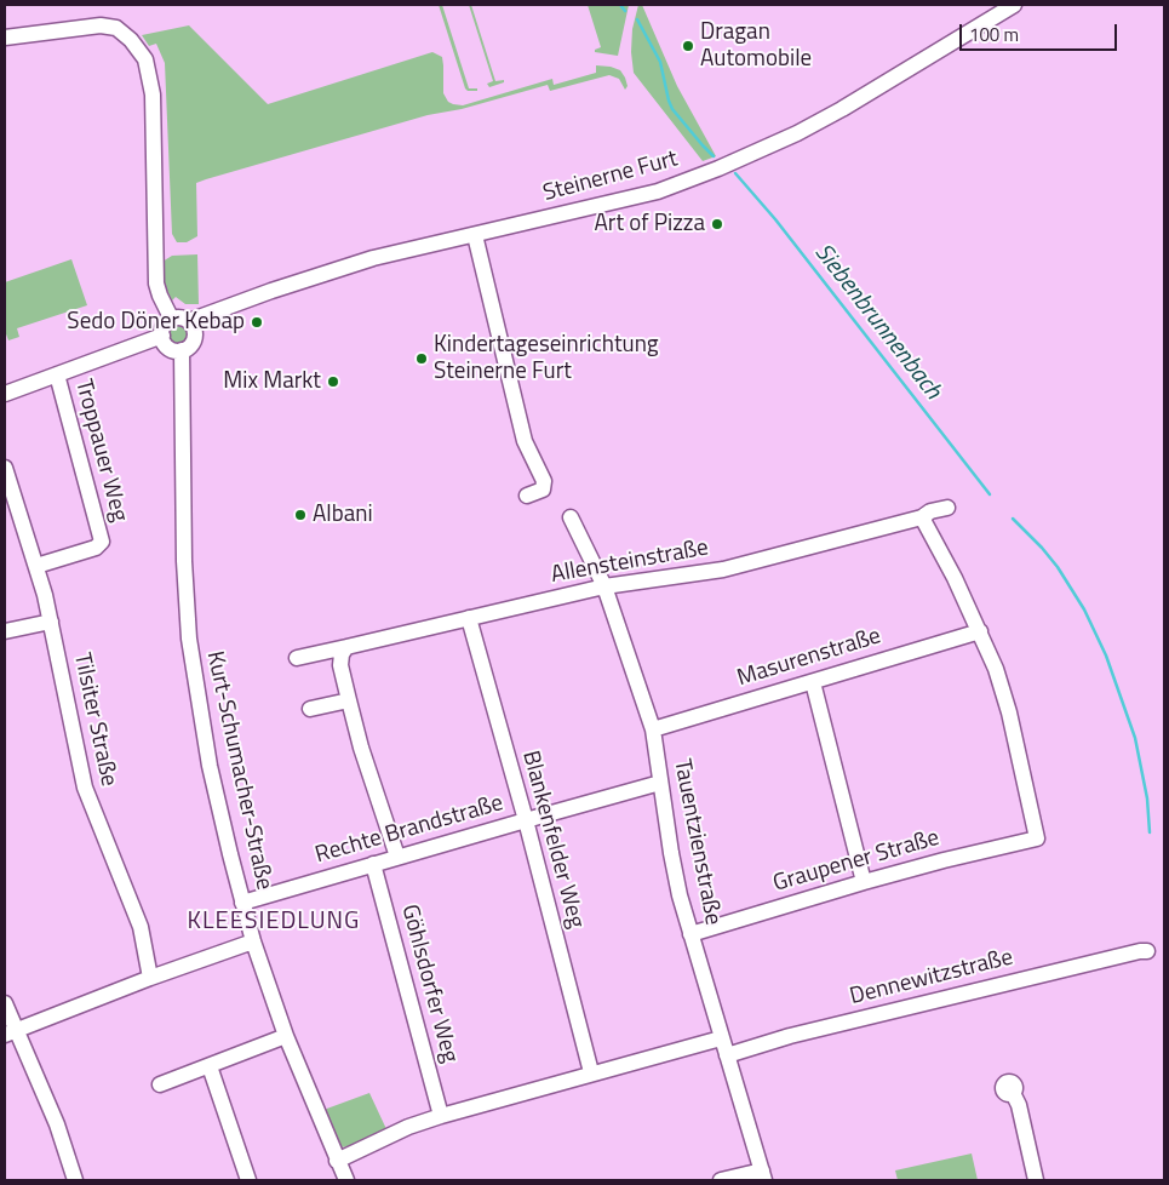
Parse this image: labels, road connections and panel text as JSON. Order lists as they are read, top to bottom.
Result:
{
  "streets": {
    "street": [
      "Steinerne Furt",
      "Troppauer Weg",
      "Allensteinstraße",
      "Masurenstraße",
      "Tilsiter Straße",
      "Kurt-Schumacher-Straße",
      "Rechte Brandstraße",
      "Blankenfelder Weg",
      "Tauentzienstraße",
      "Graupener Straße",
      "Dennewitzstraße",
      "Göhlsdorfer Weg"
    ]
  },
  "crossings": [
    ["Steinerne Furt", "Kurt-Schumacher-Straße"],
    ["Troppauer Weg", "Tilsiter Straße"],
    ["Allensteinstraße", "Blankenfelder Weg"],
    ["Allensteinstraße", "Tauentzienstraße"],
    ["Masurenstraße", "Tauentzienstraße"],
    ["Masurenstraße", "Graupener Straße"],
    ["Kurt-Schumacher-Straße", "Rechte Brandstraße"],
    ["Rechte Brandstraße", "Blankenfelder Weg"],
    ["Rechte Brandstraße", "Tauentzienstraße"],
    ["Rechte Brandstraße", "Göhlsdorfer Weg"],
    ["Tauentzienstraße", "Graupener Straße"],
    ["Tauentzienstraße", "Dennewitzstraße"]
  ],
  "districts": ["KLEESIEDLUNG"],
  "water": ["Siebenbrunnenbach"],
  "places": [
    "Dragan Automobile",
    "Art of Pizza",
    "Sedo Döner Kebap",
    "Kindertageseinrichtung Steinerne Furt",
    "Mix Markt",
    "Albani"
  ],
  "scale_bar": "100 m"
}
